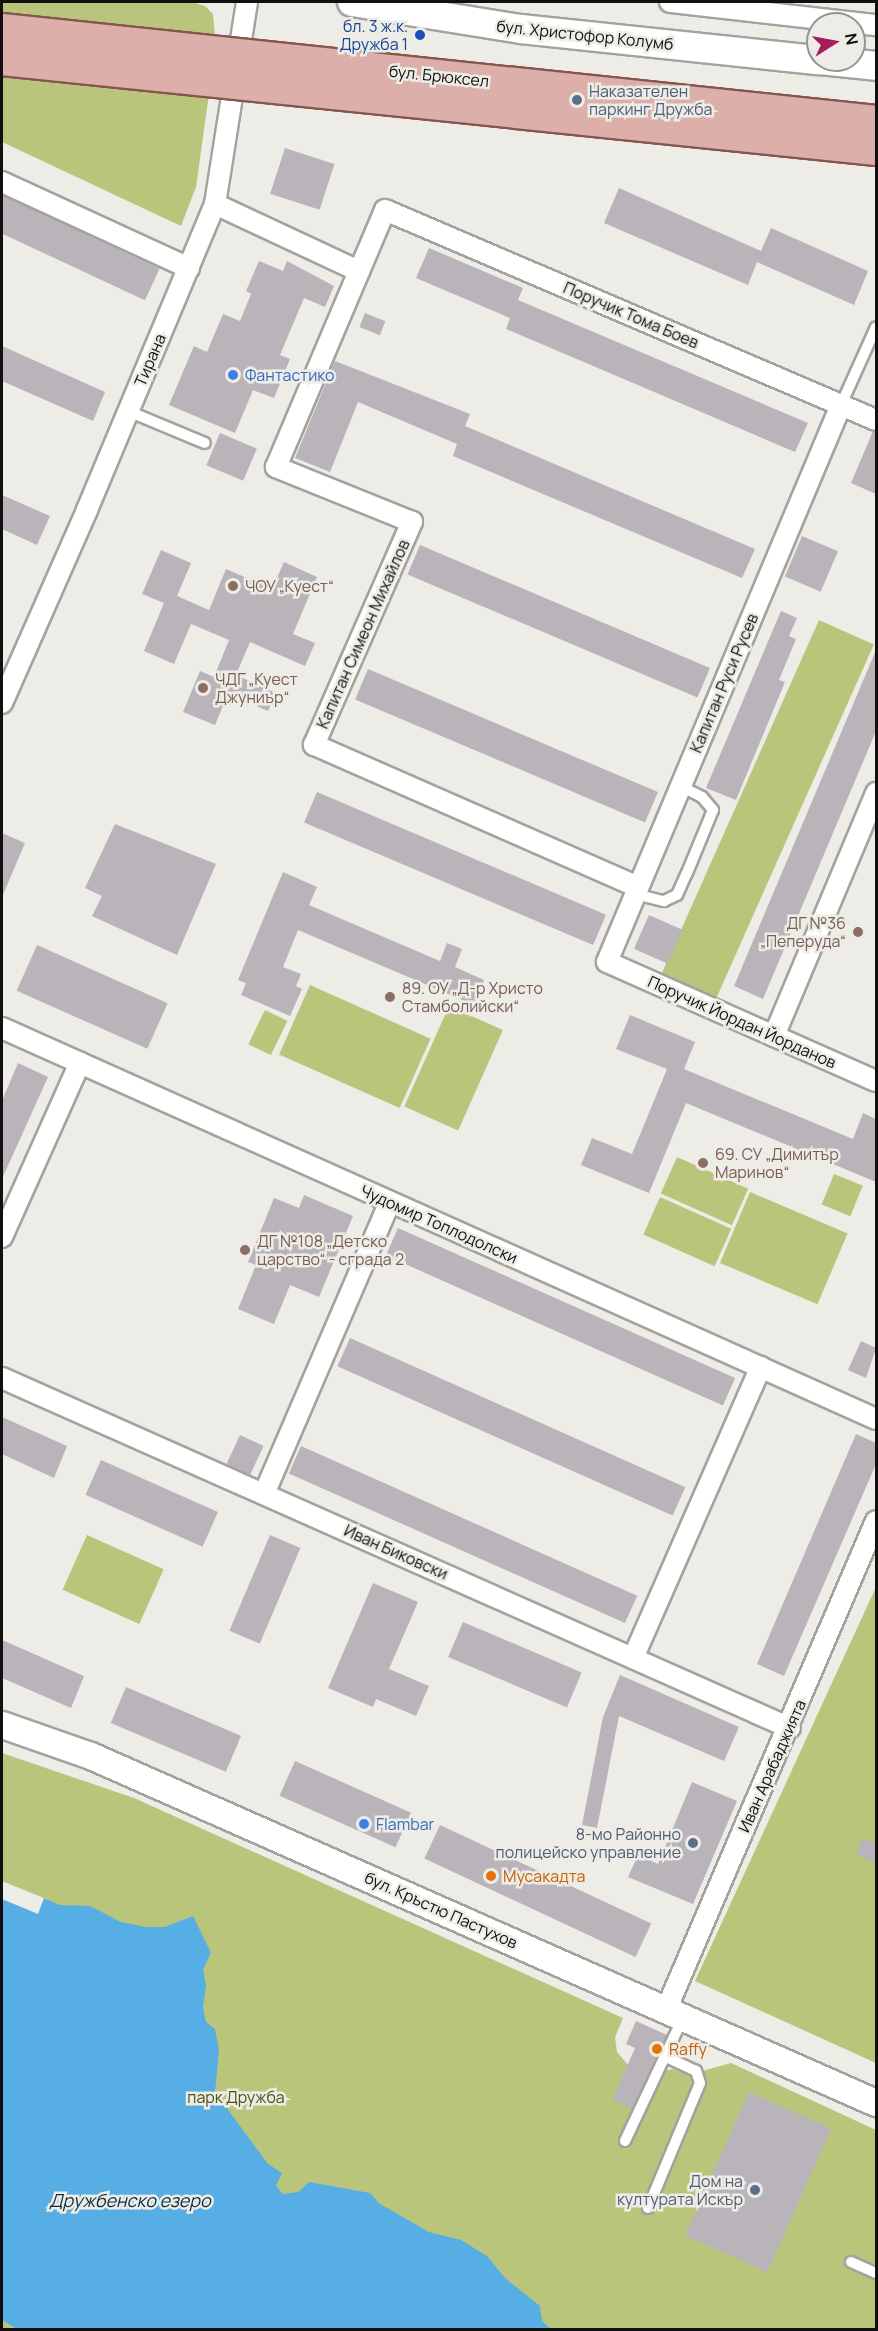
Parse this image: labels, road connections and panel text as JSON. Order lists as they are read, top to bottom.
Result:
{
  "streets": {
    "main road": ["бул. Христофор Колумб", "бул. Брюксел"],
    "street": [
      "Поручик Тома Боев",
      "Тирана",
      "Капитан Симеон Михайлов",
      "Капитан Руси Русев",
      "Поручик Йордан Йорданов",
      "Чудомир Топлодолски",
      "Иван Биковски",
      "Иван Арабаджията",
      "бул. Кръстю Пастухов"
    ]
  },
  "crossings": [
    ["Поручик Тома Боев", "Капитан Симеон Михайлов"],
    ["Поручик Тома Боев", "Капитан Руси Русев"],
    ["Капитан Симеон Михайлов", "Капитан Руси Русев"],
    ["Капитан Руси Русев", "Поручик Йордан Йорданов"],
    ["Иван Биковски", "Иван Арабаджията"],
    ["Иван Арабаджията", "бул. Кръстю Пастухов"]
  ],
  "water": ["Дружбенско езеро"],
  "parks": ["парк Дружба"],
  "places": [
    "бл. 3 ж.к. Дружба 1",
    "Наказателен паркинг Дружба",
    "Фантастико",
    "ЧОУ „Куест“",
    "ЧДГ „Куест Джуниър“",
    "ДГ №36 „Пеперуда“",
    "89. ОУ „Д-р Христо Стамболийски“",
    "69. СУ „Димитър Маринов“",
    "ДГ №108 „Детско царство“ - сграда 2",
    "Flambar",
    "8-мо Районно полицейско управление",
    "Мусакадта",
    "Raffy",
    "Дом на културата Искър"
  ],
  "north": "right"
}
